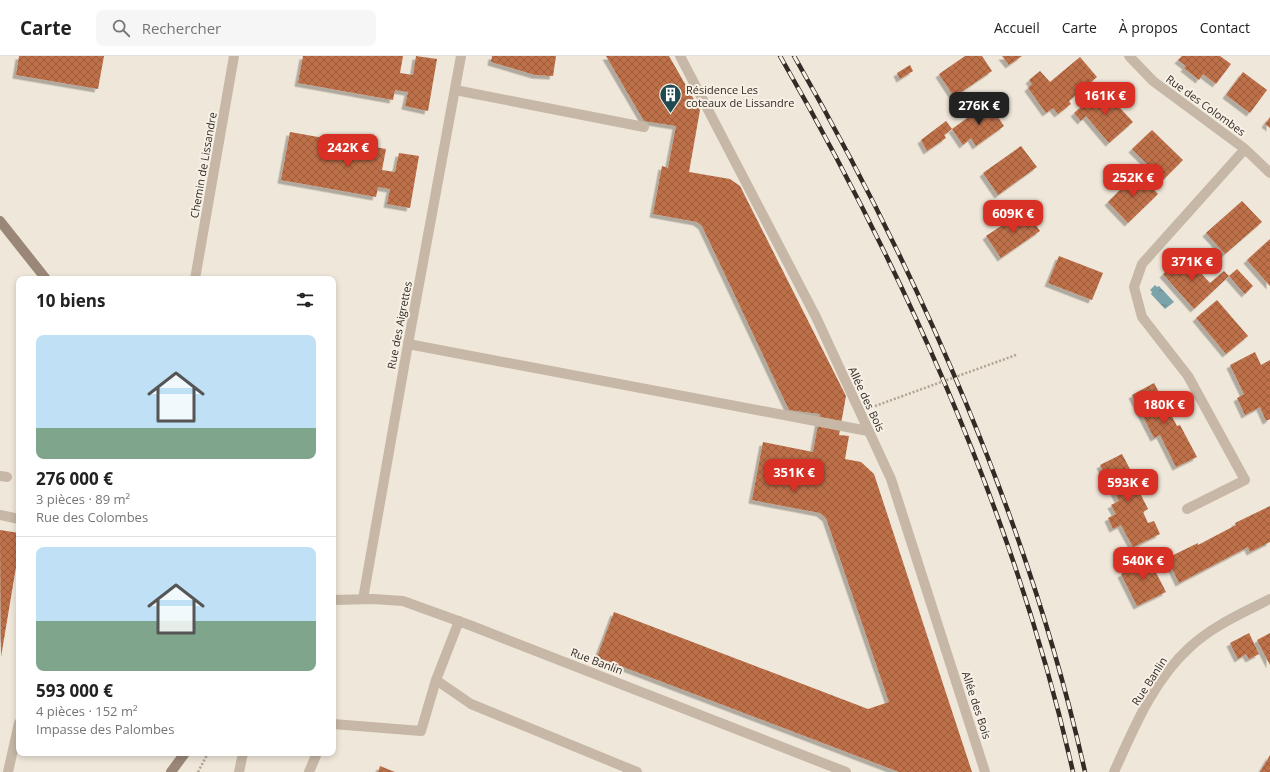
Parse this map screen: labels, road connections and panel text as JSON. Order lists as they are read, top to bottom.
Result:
{
  "streets": {
    "street": [
      "Rue des Colombes",
      "Chemin de Lissandre",
      "Rue des Aigrettes",
      "Allée des Bois",
      "Rue Banlin"
    ]
  },
  "crossings": [
    ["Rue des Aigrettes", "Rue Banlin"]
  ],
  "places": {
    "building": ["Résidence Les coteaux de Lissandre"]
  },
  "page": {
    "header": "Carte",
    "search": "Rechercher",
    "nav": [
      "Accueil",
      "Carte",
      "À propos",
      "Contact"
    ],
    "price": [
      "161K €",
      "276K €",
      "242K €",
      "252K €",
      "609K €",
      "371K €",
      "180K €",
      "351K €",
      "593K €",
      "540K €"
    ],
    "heading": "10 biens",
    "list": [
      {
        "name": "276 000 €",
        "note": "3 pièces · 89 m² · Rue des Colombes"
      },
      {
        "name": "593 000 €",
        "note": "4 pièces · 152 m² · Impasse des Palombes"
      }
    ]
  }
}
